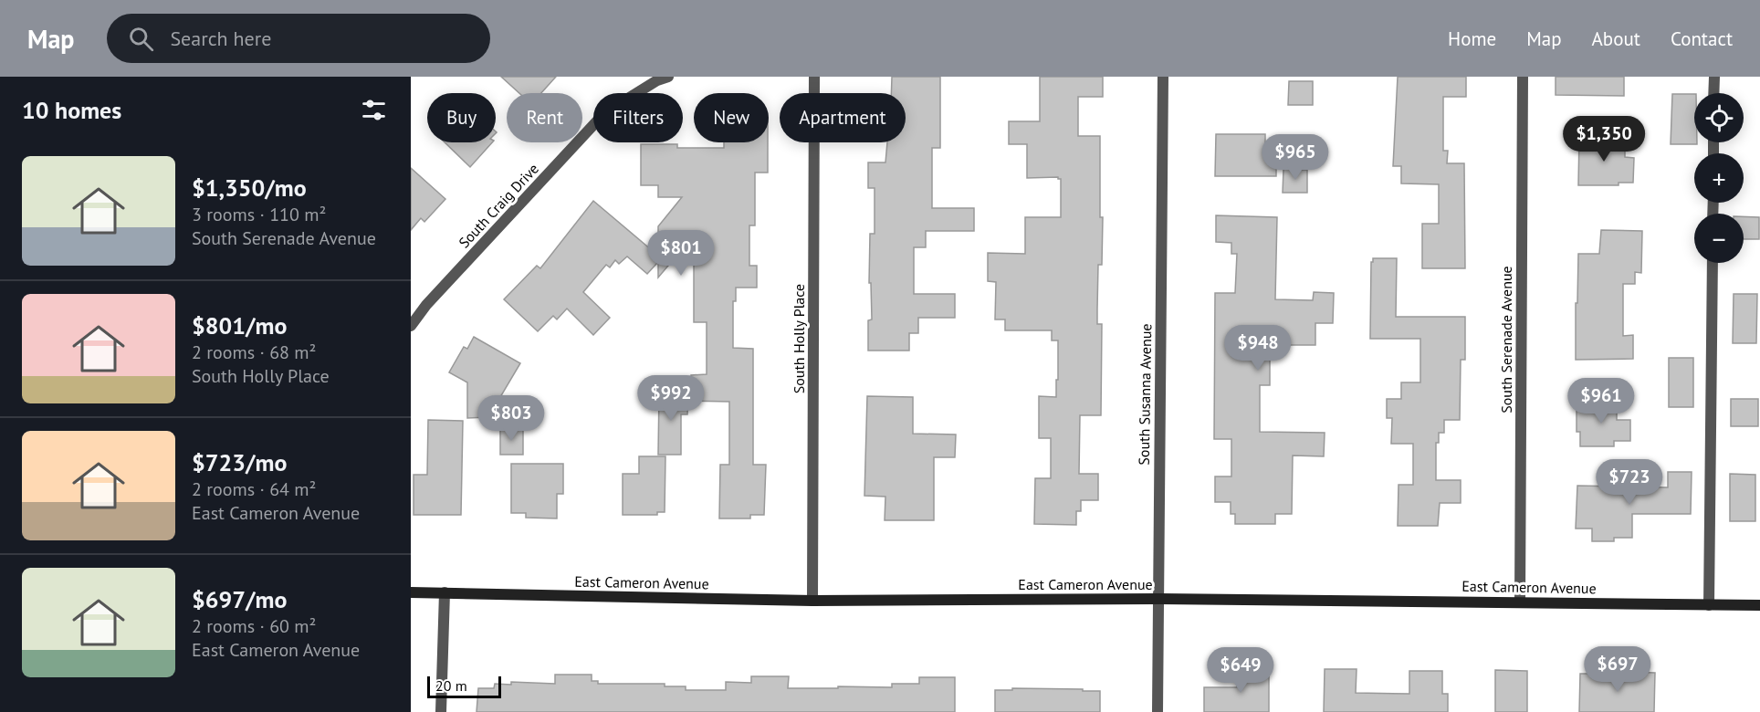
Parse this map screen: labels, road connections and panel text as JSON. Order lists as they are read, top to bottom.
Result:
{
  "streets": {
    "main road": ["East Cameron Avenue"],
    "street": [
      "South Craig Drive",
      "South Holly Place",
      "South Serenade Avenue",
      "South Susanna Avenue"
    ]
  },
  "crossings": [
    ["South Holly Place", "East Cameron Avenue"],
    ["South Serenade Avenue", "East Cameron Avenue"],
    ["South Susanna Avenue", "East Cameron Avenue"]
  ],
  "scale_bar": "20 m",
  "page": {
    "header": "Map",
    "search": "Search here",
    "nav": [
      "Home",
      "Map",
      "About",
      "Contact"
    ],
    "heading": "10 homes",
    "map_buttons": ["+", "−"],
    "chip": [
      "Buy",
      "Rent",
      "Filters",
      "New",
      "Apartment"
    ],
    "price": [
      "$1,350",
      "$965",
      "$801",
      "$948",
      "$992",
      "$961",
      "$803",
      "$723",
      "$697",
      "$649"
    ],
    "list": [
      {
        "name": "$1,350/mo",
        "note": "3 rooms · 110 m² · South Serenade Avenue"
      },
      {
        "name": "$801/mo",
        "note": "2 rooms · 68 m² · South Holly Place"
      },
      {
        "name": "$723/mo",
        "note": "2 rooms · 64 m² · East Cameron Avenue"
      },
      {
        "name": "$697/mo",
        "note": "2 rooms · 60 m² · East Cameron Avenue"
      }
    ],
    "scale": "20 m"
  }
}
